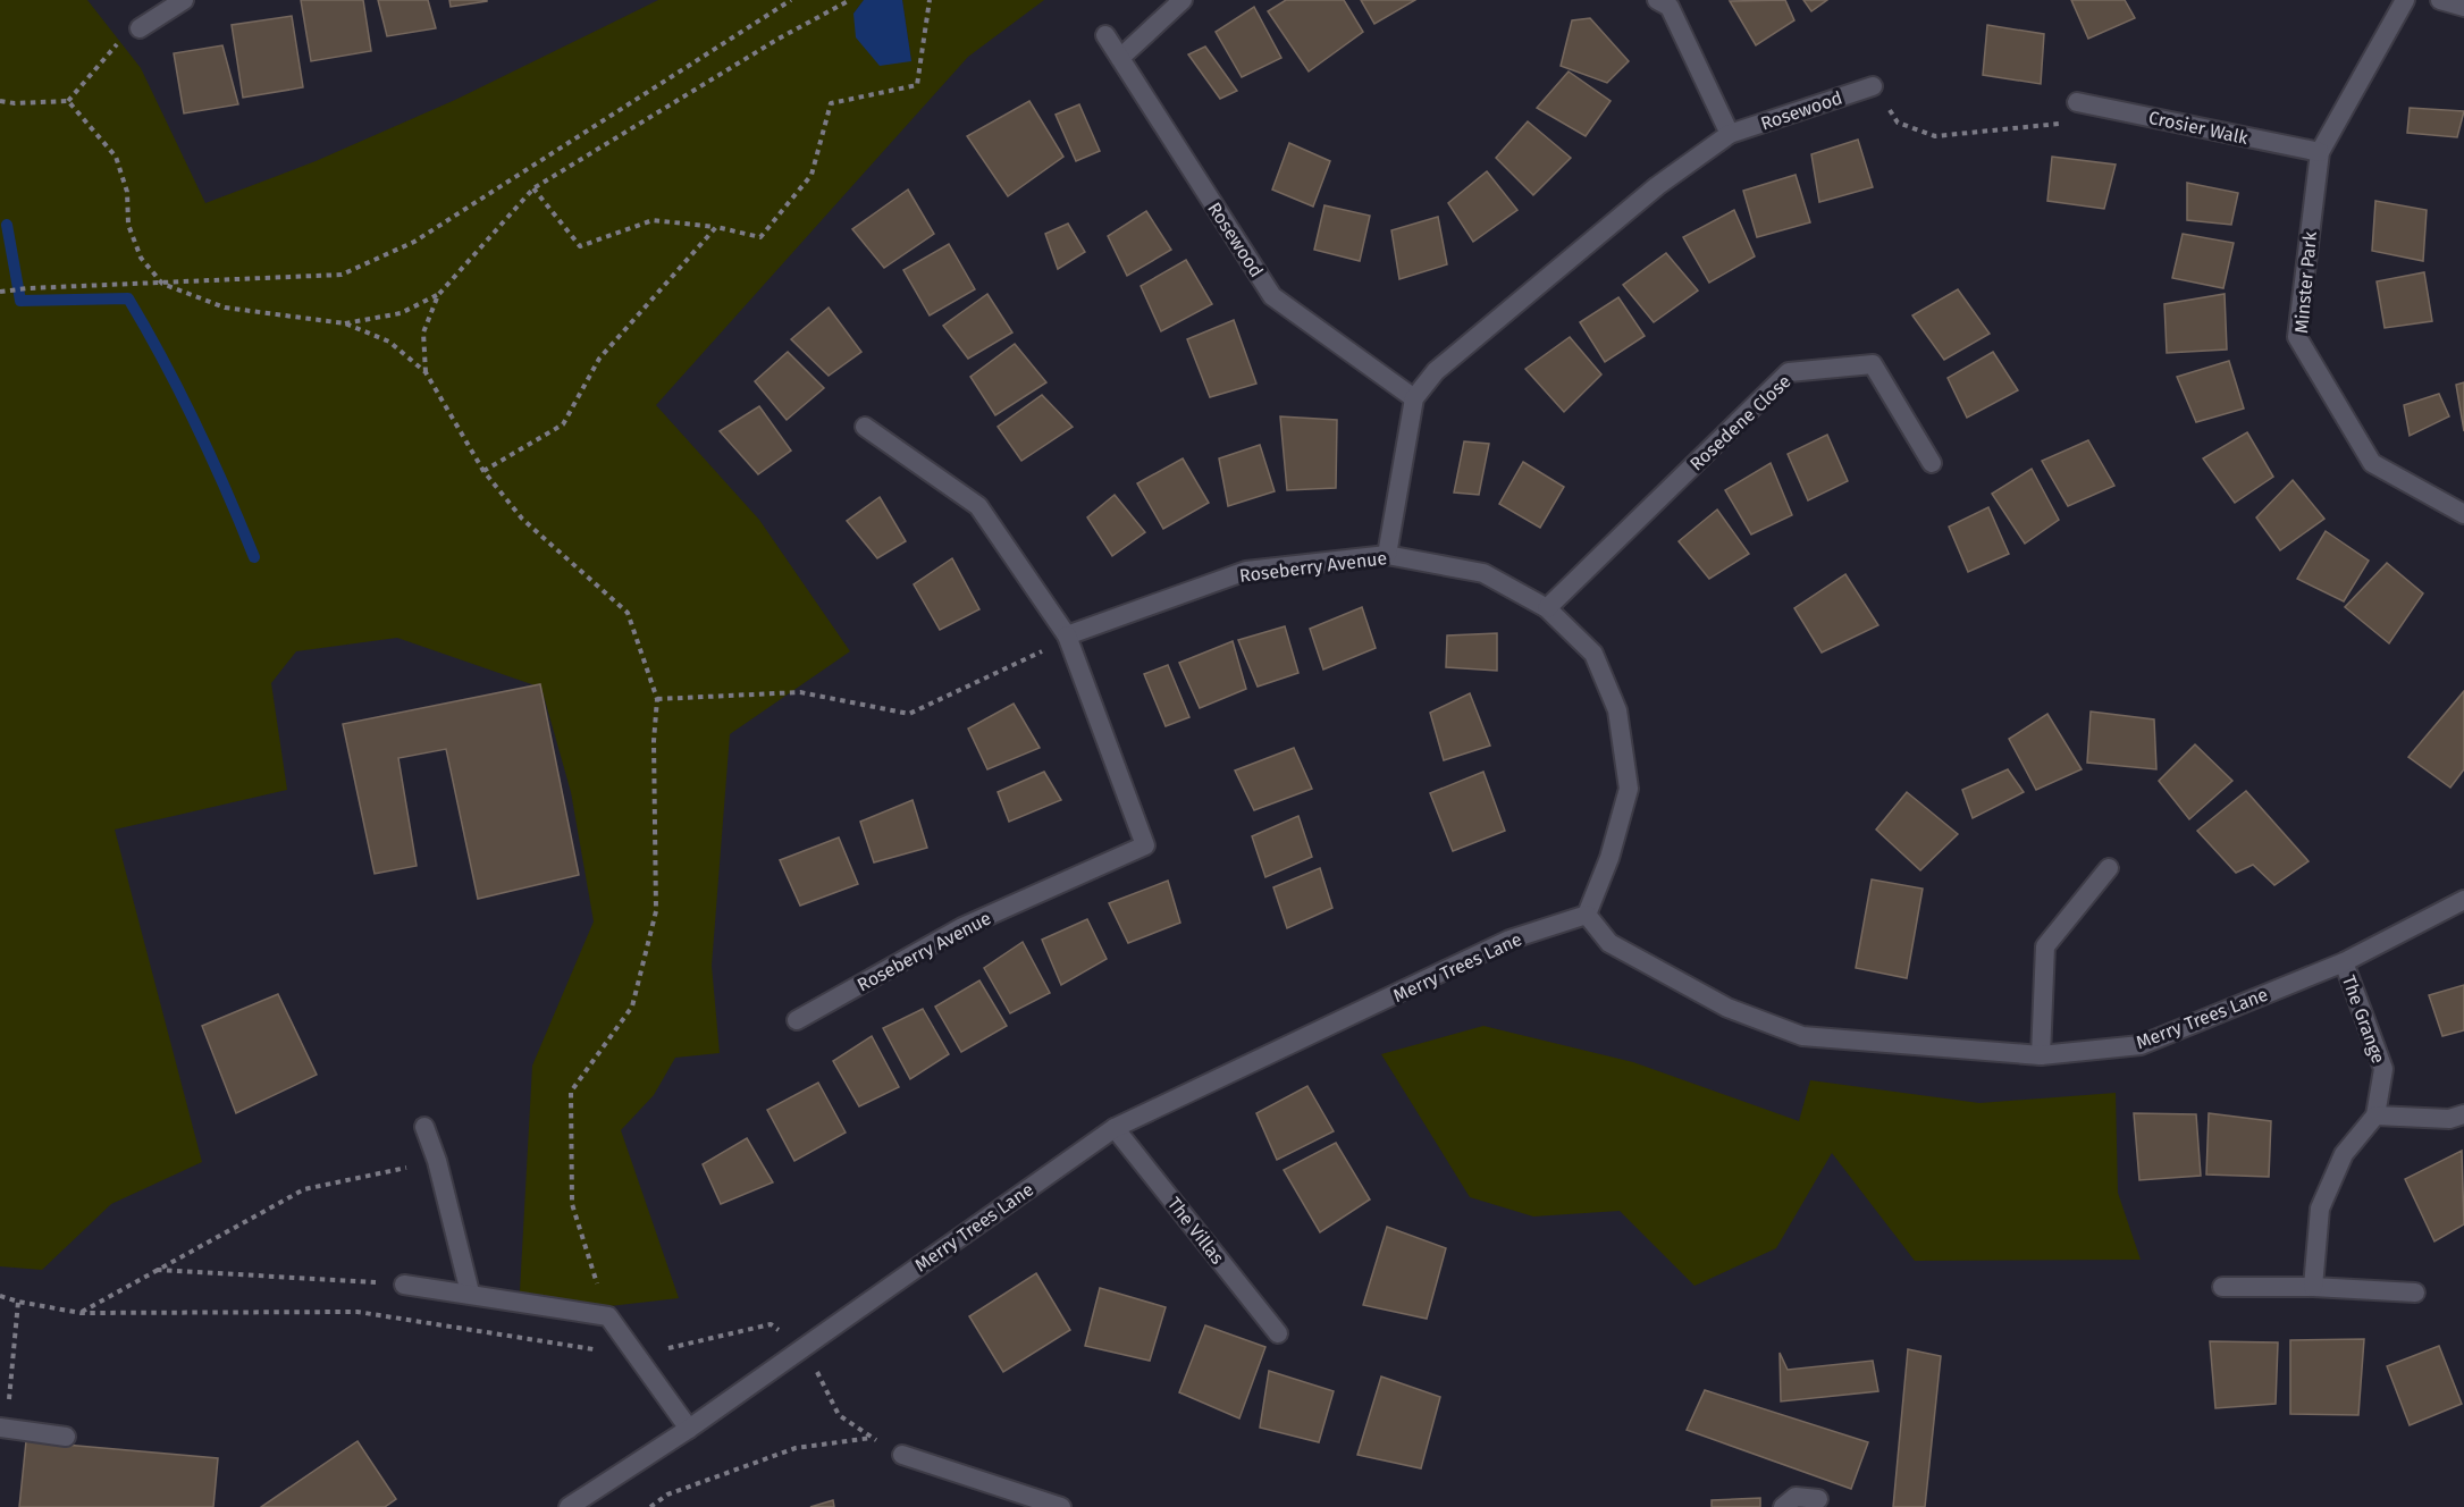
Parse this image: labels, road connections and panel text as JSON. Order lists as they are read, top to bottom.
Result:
{
  "streets": {
    "street": [
      "Rosewood",
      "Crosier Walk",
      "Minster Park",
      "Rosedene Close",
      "Roseberry Avenue",
      "Merry Trees Lane",
      "The Grange",
      "The Villas"
    ]
  },
  "crossings": [
    ["Rosewood", "Roseberry Avenue"],
    ["Crosier Walk", "Minster Park"],
    ["Rosedene Close", "Roseberry Avenue"],
    ["Roseberry Avenue", "Merry Trees Lane"],
    ["Merry Trees Lane", "The Grange"],
    ["Merry Trees Lane", "The Villas"]
  ]
}
